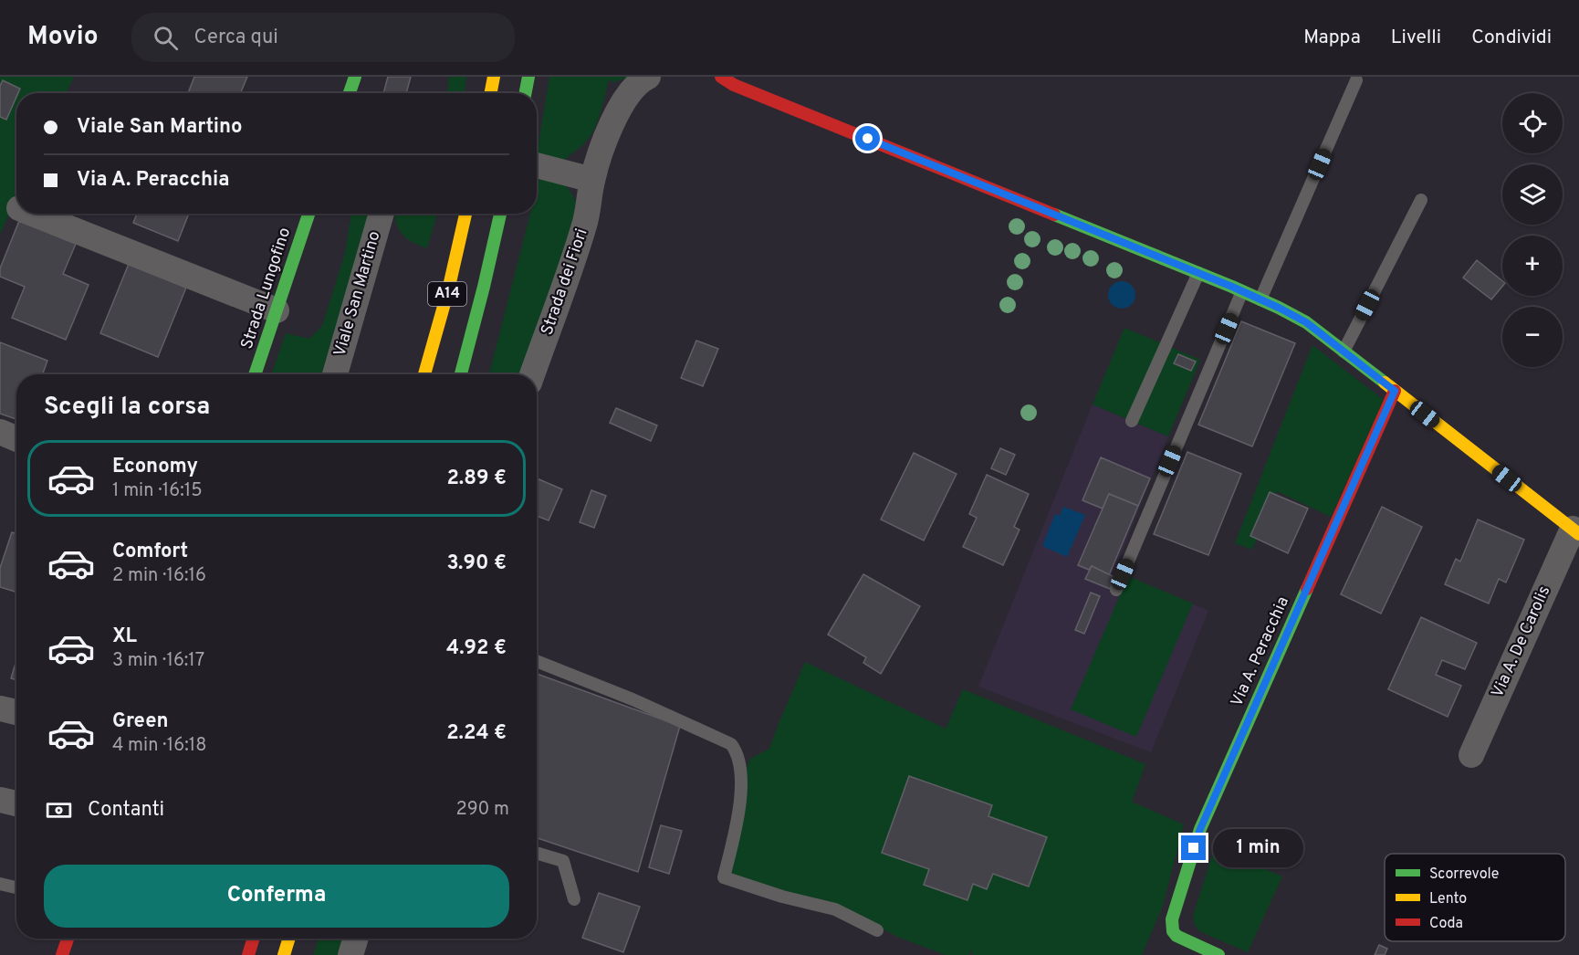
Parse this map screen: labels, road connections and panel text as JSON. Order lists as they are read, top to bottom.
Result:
{
  "streets": {
    "main road": ["Strada Lungofino", "A14", "Via A. Peracchia"],
    "street": ["Strada dei Fiori", "Viale San Martino", "Via A. De Carolis"]
  },
  "legend": ["Scorrevole", "Lento", "Coda"],
  "page": {
    "header": "Movio",
    "search": "Cerca qui",
    "nav": ["Mappa", "Livelli", "Condividi"],
    "map_buttons": ["+", "−"],
    "banner": ["Viale San Martino", "Via A. Peracchia"],
    "heading": "Scegli la corsa",
    "list": [
      {
        "name": "Economy",
        "note": "1 min · 16:15",
        "value": "2.89 €"
      },
      {
        "name": "Comfort",
        "note": "2 min · 16:16",
        "value": "3.90 €"
      },
      {
        "name": "XL",
        "note": "3 min · 16:17",
        "value": "4.92 €"
      },
      {
        "name": "Green",
        "note": "4 min · 16:18",
        "value": "2.24 €"
      }
    ],
    "pay": ["Contanti", "290 m"],
    "bubble": "1 min",
    "buttons": "Conferma"
  }
}
